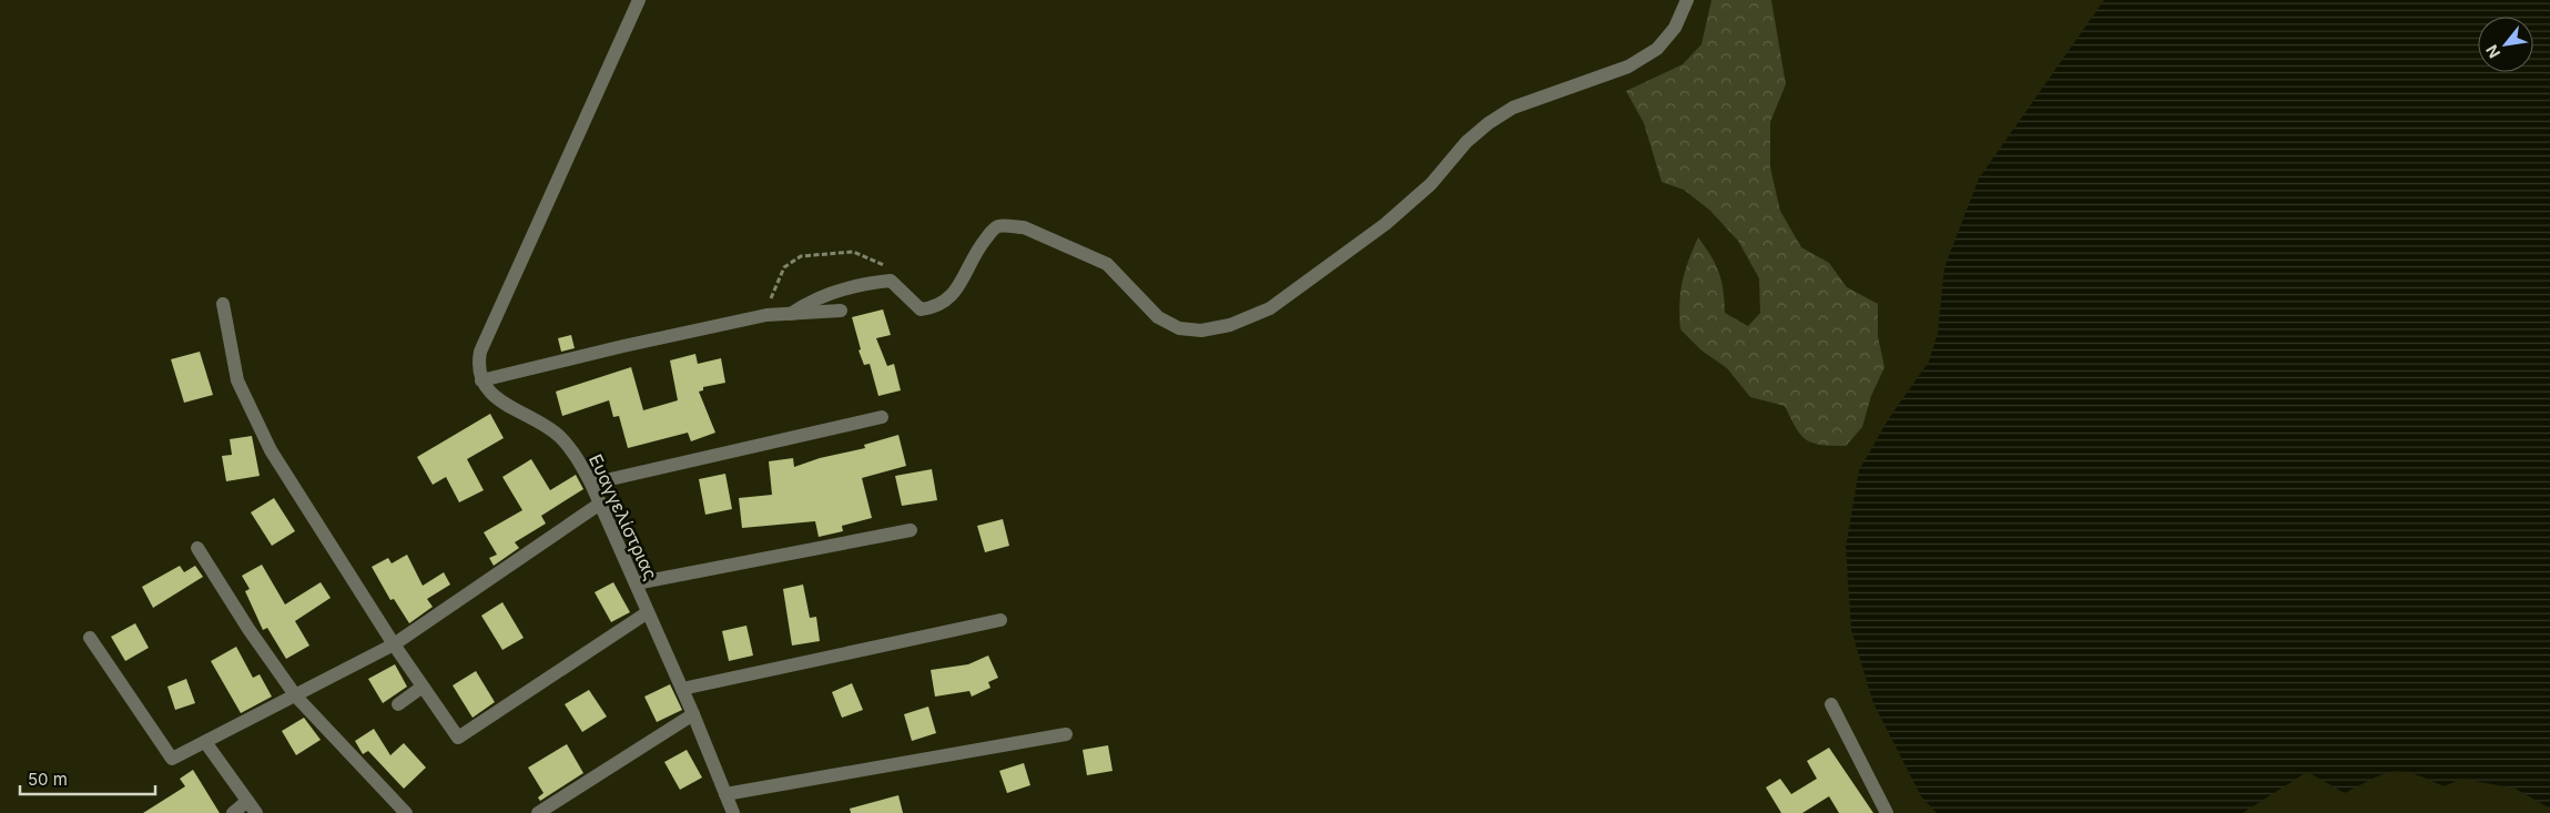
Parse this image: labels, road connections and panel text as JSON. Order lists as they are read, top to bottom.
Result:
{
  "streets": {
    "street": ["Ευαγγελίστριας"]
  },
  "scale_bar": "50 m",
  "north": "bottom left"
}
